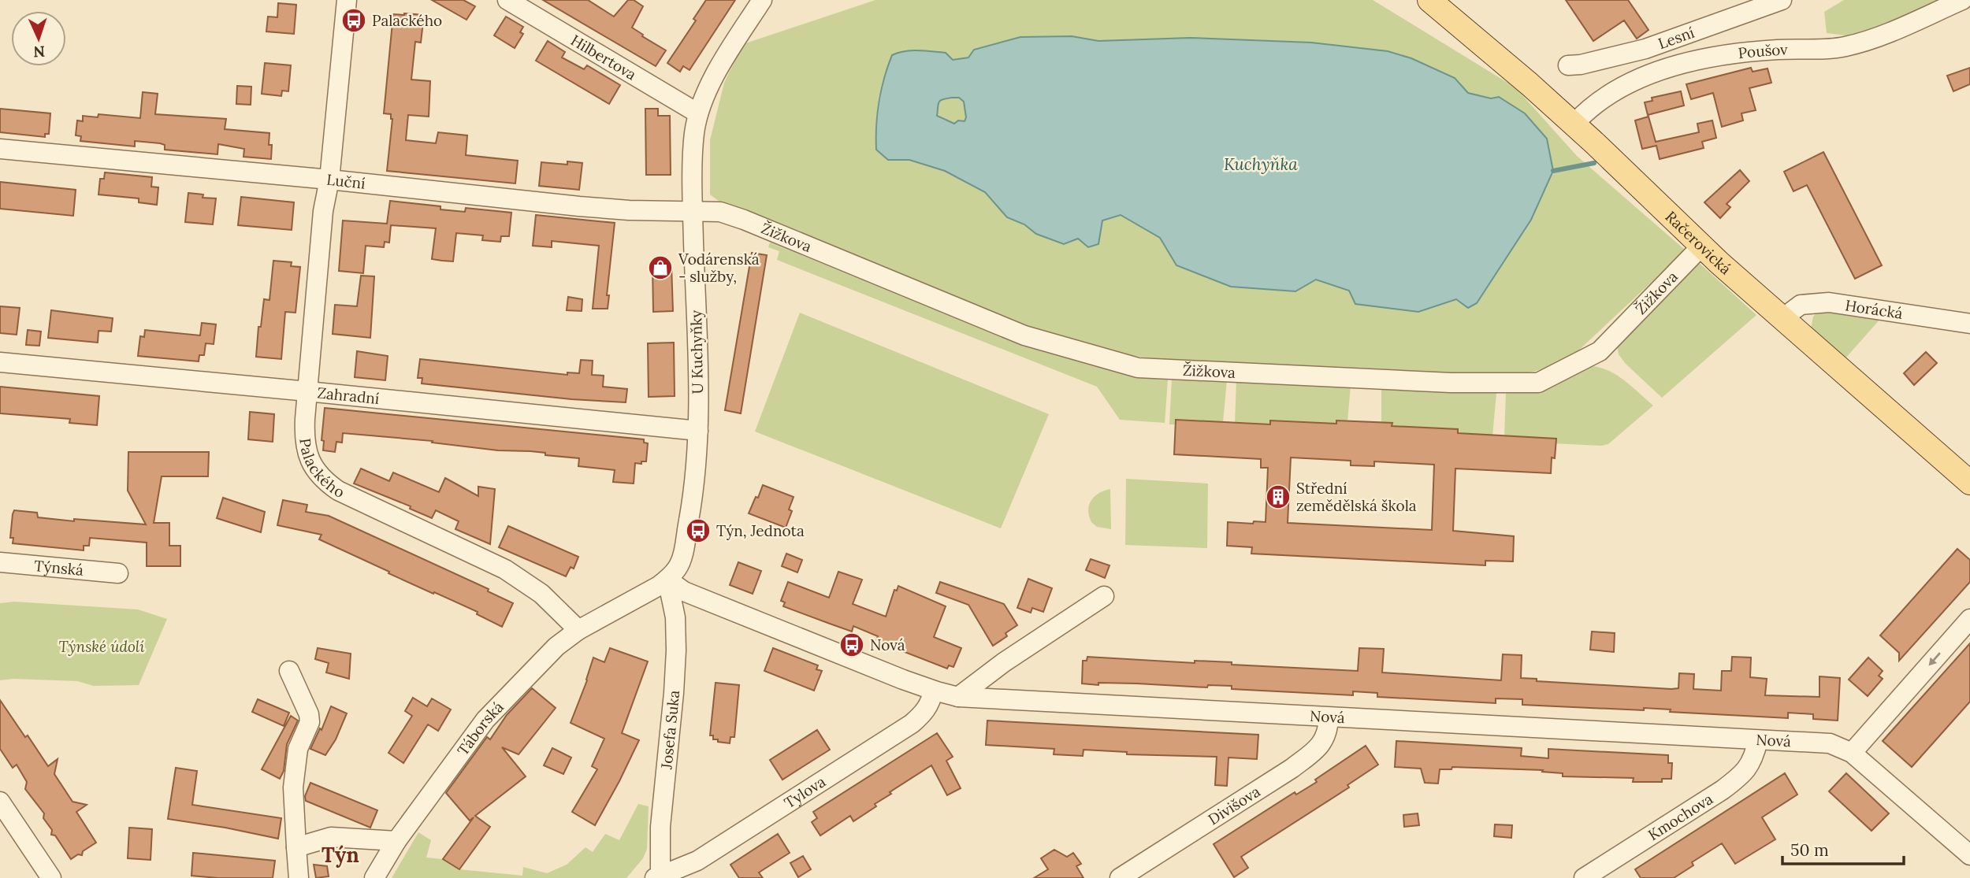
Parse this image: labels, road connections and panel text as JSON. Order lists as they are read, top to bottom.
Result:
{
  "streets": {
    "main road": ["Račerovická"],
    "street": [
      "Lesní",
      "Poušov",
      "Hilbertova",
      "Luční",
      "Žižkova",
      "Horácká",
      "U Kuchyňky",
      "Zahradní",
      "Palackého",
      "Týnská",
      "Nová",
      "Táborská",
      "Josefa Suka",
      "Tylova",
      "Divišova",
      "Kmochova"
    ]
  },
  "crossings": [
    ["Poušov", "Račerovická"],
    ["Hilbertova", "U Kuchyňky"],
    ["Luční", "Žižkova"],
    ["Luční", "U Kuchyňky"],
    ["Luční", "Palackého"],
    ["Žižkova", "Račerovická"],
    ["Žižkova", "U Kuchyňky"],
    ["Račerovická", "Horácká"],
    ["U Kuchyňky", "Zahradní"],
    ["U Kuchyňky", "Palackého"],
    ["U Kuchyňky", "Nová"],
    ["U Kuchyňky", "Táborská"],
    ["U Kuchyňky", "Josefa Suka"],
    ["Zahradní", "Palackého"],
    ["Palackého", "Táborská"],
    ["Nová", "Josefa Suka"],
    ["Nová", "Tylova"],
    ["Nová", "Divišova"],
    ["Nová", "Kmochova"],
    ["Josefa Suka", "Tylova"]
  ],
  "districts": ["Týn"],
  "water": ["Kuchyňka"],
  "parks": ["Týnské údolí"],
  "places": {
    "bus stop": ["Palackého", "Týn, Jednota", "Nová"],
    "shop": ["Vodárenská - služby,"],
    "building": ["Střední zemědělská škola"]
  },
  "scale_bar": "50 m",
  "north": "bottom"
}
